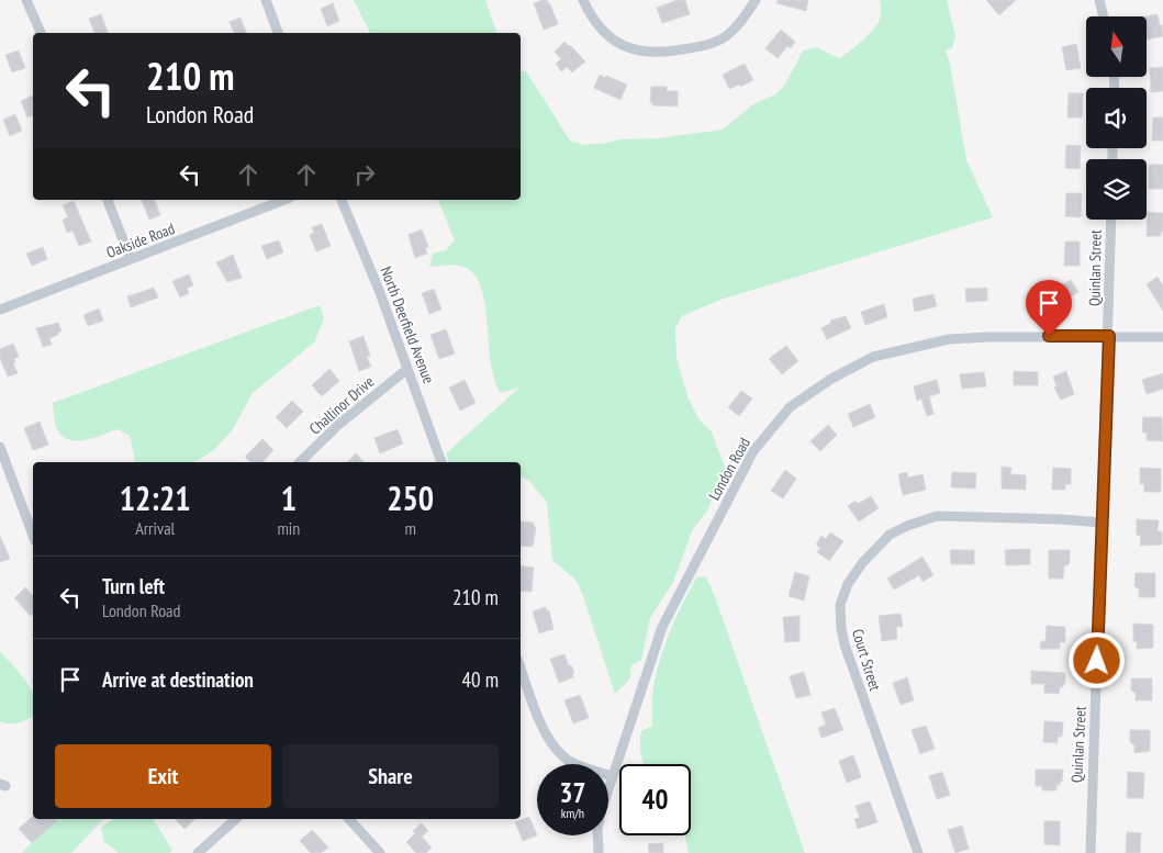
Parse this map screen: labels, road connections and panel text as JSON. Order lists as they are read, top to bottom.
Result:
{
  "streets": {
    "street": [
      "Oakside Road",
      "Quinlan Street",
      "North Deerfield Avenue",
      "Challinor Drive",
      "London Road",
      "Court Street"
    ]
  },
  "crossings": [
    ["Quinlan Street", "London Road"],
    ["Quinlan Street", "Court Street"],
    ["North Deerfield Avenue", "Challinor Drive"]
  ],
  "north": "top",
  "page": {
    "turn": ["210 m", "London Road"],
    "eta": [
      "12:21",
      "Arrival",
      "1",
      "min",
      "250",
      "m"
    ],
    "list": [
      {
        "name": "Turn left",
        "note": "London Road",
        "value": "210 m"
      },
      {
        "name": "Arrive at destination",
        "value": "40 m"
      }
    ],
    "buttons": ["Exit", "Share"],
    "speed": "37 km/h",
    "limit": "40"
  }
}
